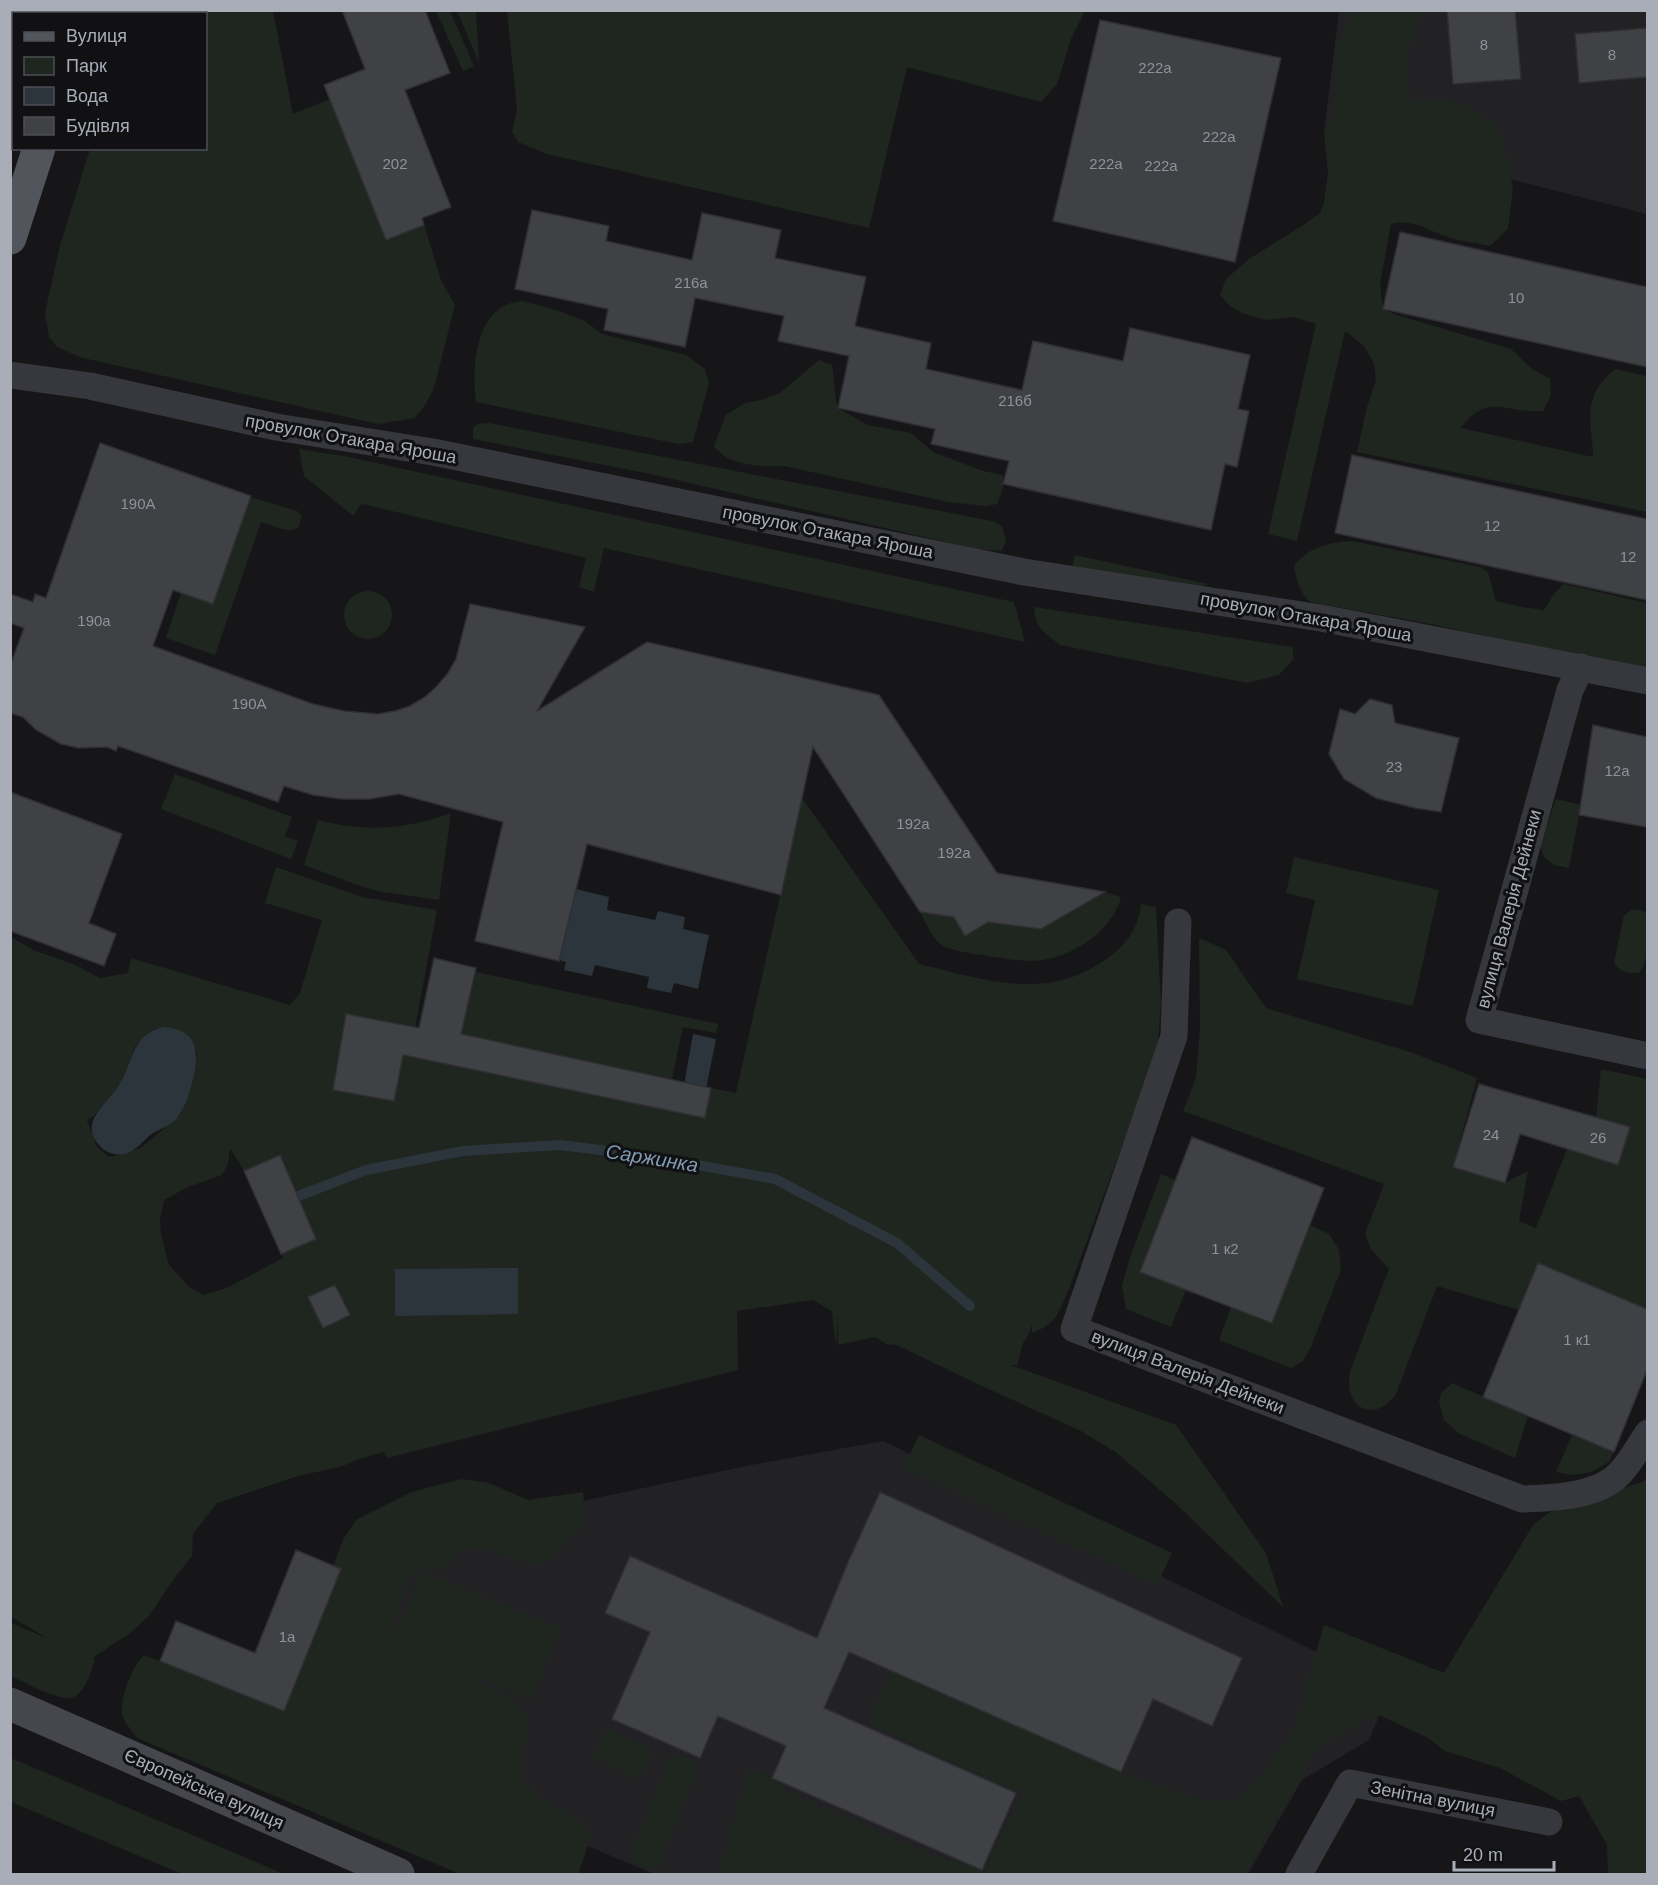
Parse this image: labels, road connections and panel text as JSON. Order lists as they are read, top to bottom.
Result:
{
  "streets": {
    "main road": ["Європейська вулиця"],
    "street": ["провулок Отакара Яроша", "вулиця Валерія Дейнеки", "Зенітна вулиця"]
  },
  "crossings": [
    ["провулок Отакара Яроша", "вулиця Валерія Дейнеки"]
  ],
  "water": ["Саржинка"],
  "house_numbers": [
    "8",
    "8",
    "222а",
    "222а",
    "202",
    "222а",
    "222а",
    "216а",
    "10",
    "216б",
    "190А",
    "12",
    "12",
    "190а",
    "190А",
    "23",
    "12а",
    "192а",
    "192а",
    "24",
    "26",
    "1 к2",
    "1 к1",
    "1а"
  ],
  "legend": [
    "Вулиця",
    "Парк",
    "Вода",
    "Будівля"
  ],
  "scale_bar": "20 m"
}
